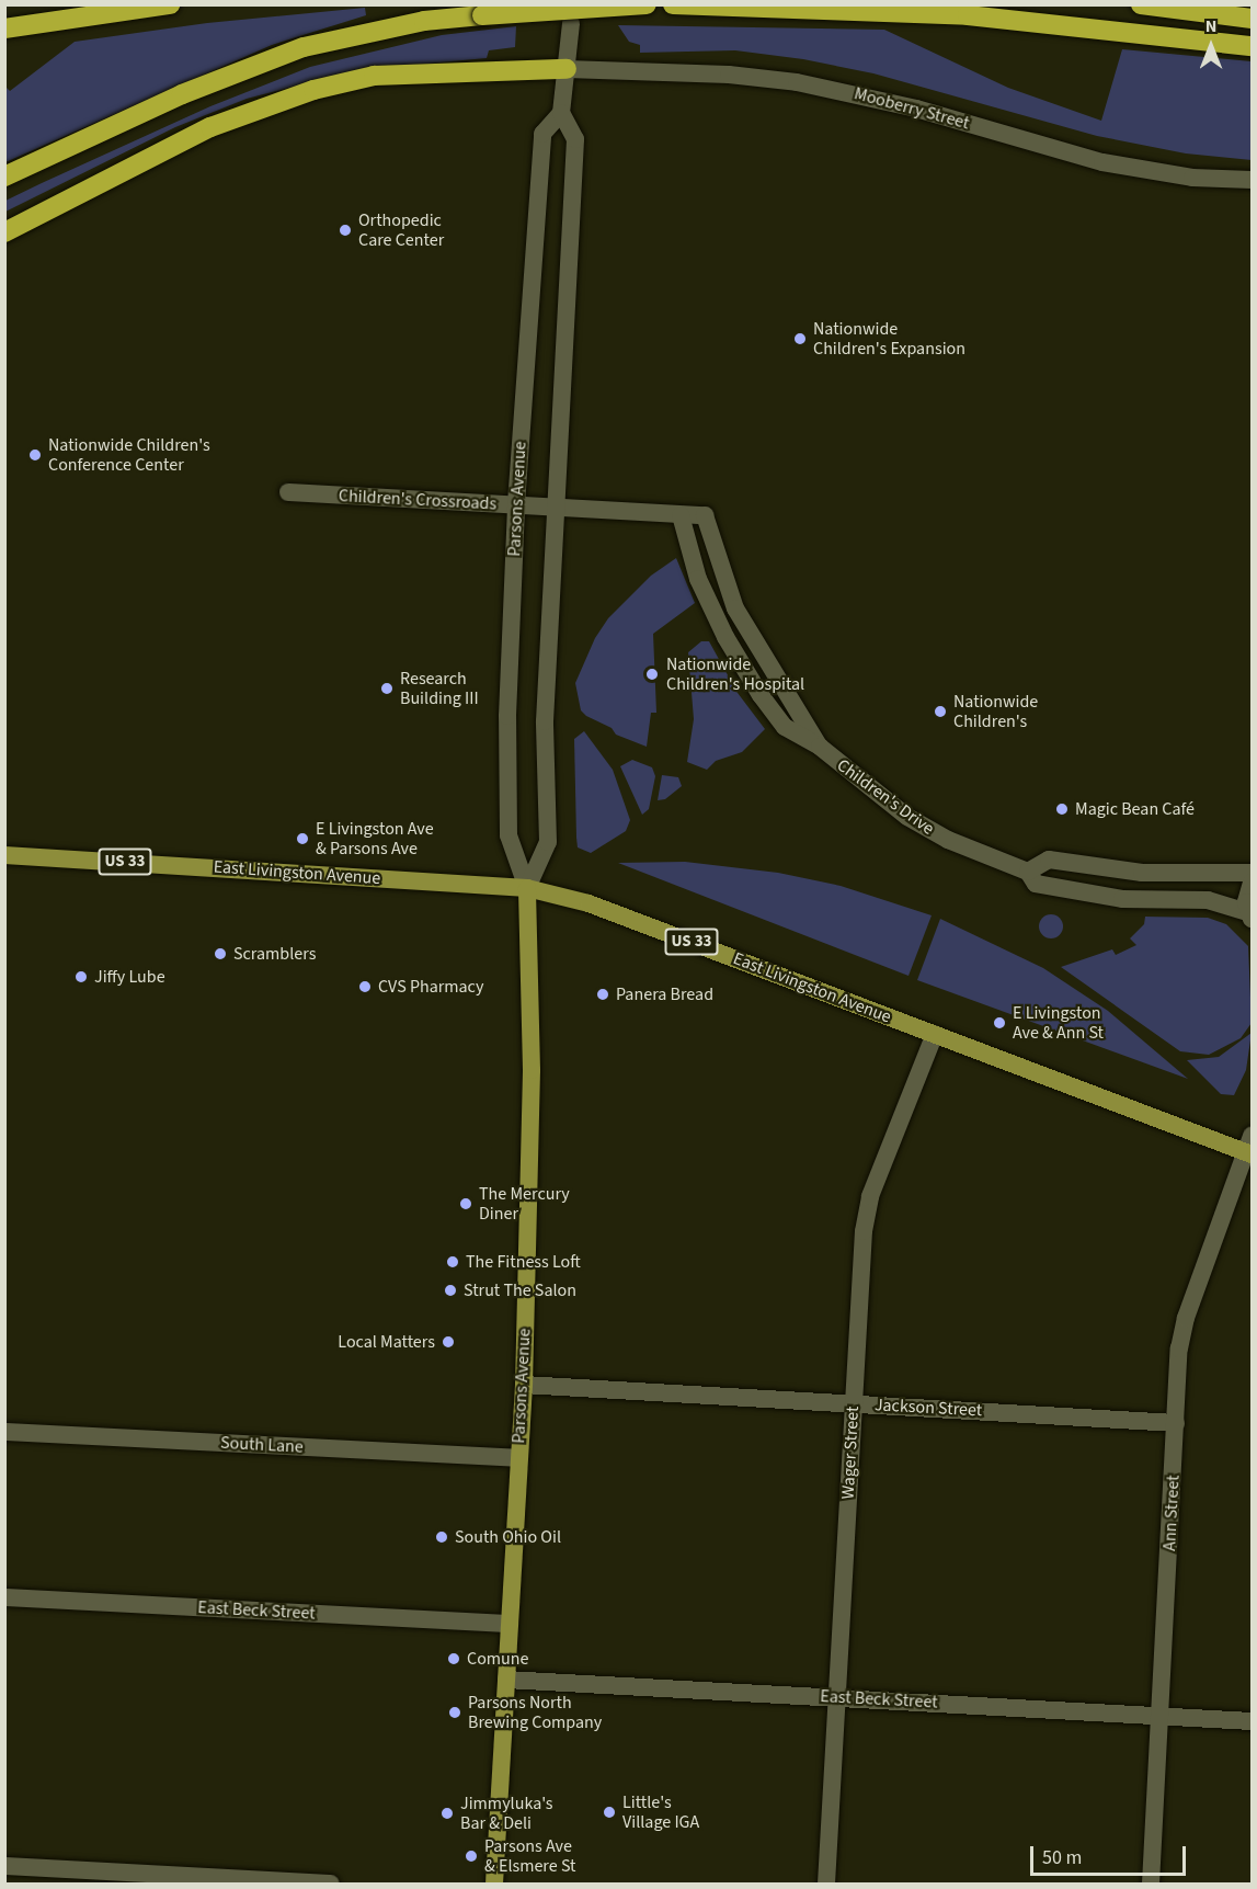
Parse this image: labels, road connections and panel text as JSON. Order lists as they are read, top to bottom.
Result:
{
  "streets": {
    "main road": ["Parsons Avenue", "US 33", "East Livingston Avenue"],
    "street": [
      "Mooberry Street",
      "Children's Crossroads",
      "Children's Drive",
      "Jackson Street",
      "South Lane",
      "Wager Street",
      "Ann Street",
      "East Beck Street"
    ]
  },
  "crossings": [
    ["Mooberry Street", "Parsons Avenue"],
    ["Parsons Avenue", "Children's Crossroads"],
    ["Parsons Avenue", "East Livingston Avenue"],
    ["Parsons Avenue", "Jackson Street"],
    ["Parsons Avenue", "South Lane"],
    ["Parsons Avenue", "East Beck Street"],
    ["Children's Crossroads", "Children's Drive"],
    ["East Livingston Avenue", "Wager Street"],
    ["East Livingston Avenue", "Ann Street"],
    ["Jackson Street", "Wager Street"],
    ["Jackson Street", "Ann Street"],
    ["Wager Street", "East Beck Street"],
    ["Ann Street", "East Beck Street"]
  ],
  "places": [
    "Orthopedic Care Center",
    "Nationwide Children's Expansion",
    "Nationwide Children's Conference Center",
    "Nationwide Children's Hospital",
    "Research Building III",
    "Nationwide Children's",
    "Magic Bean Café",
    "E Livingston Ave & Parsons Ave",
    "Scramblers",
    "Jiffy Lube",
    "CVS Pharmacy",
    "Panera Bread",
    "E Livingston Ave & Ann St",
    "The Mercury Diner",
    "The Fitness Loft",
    "Strut The Salon",
    "Local Matters",
    "South Ohio Oil",
    "Comune",
    "Parsons North Brewing Company",
    "Little's Village IGA",
    "Jimmyluka's Bar & Deli",
    "Parsons Ave & Elsmere St"
  ],
  "scale_bar": "50 m",
  "north": "top"
}
